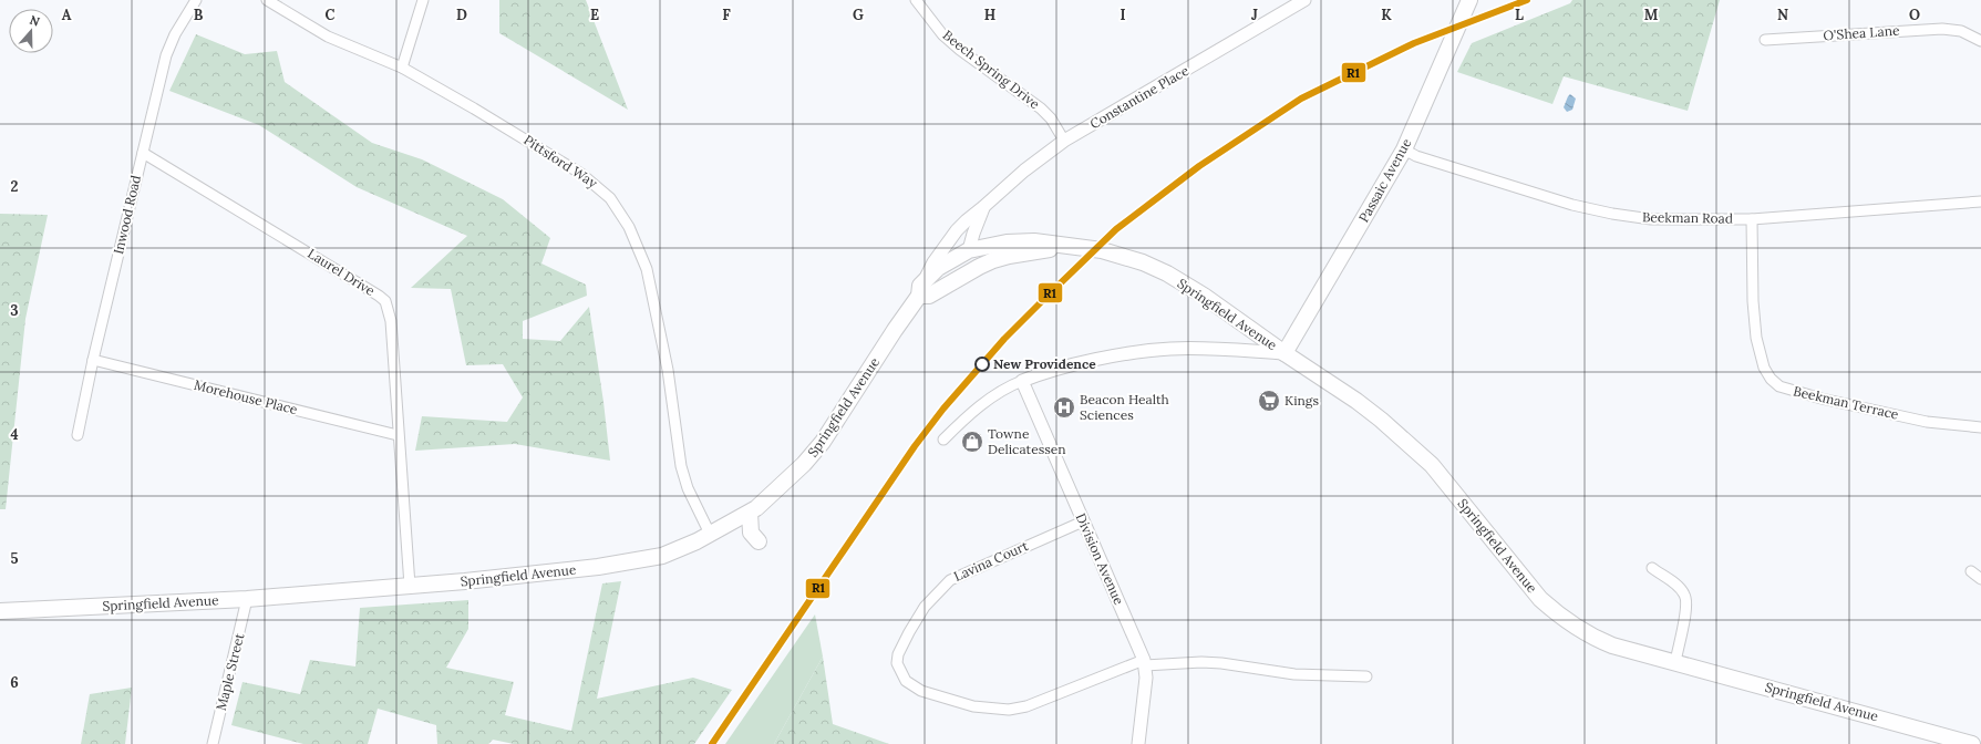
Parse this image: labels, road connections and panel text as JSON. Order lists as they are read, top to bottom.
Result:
{
  "streets": {
    "main road": ["Passaic Avenue", "Springfield Avenue"],
    "street": [
      "O'Shea Lane",
      "Beech Spring Drive",
      "Constantine Place",
      "Pittsford Way",
      "Inwood Road",
      "Beekman Road",
      "Laurel Drive",
      "Morehouse Place",
      "Beekman Terrace",
      "Division Avenue",
      "Lavina Court",
      "Maple Street"
    ]
  },
  "crossings": [
    ["Beech Spring Drive", "Constantine Place"],
    ["Constantine Place", "Springfield Avenue"],
    ["Pittsford Way", "Springfield Avenue"],
    ["Passaic Avenue", "Beekman Road"],
    ["Passaic Avenue", "Springfield Avenue"],
    ["Inwood Road", "Laurel Drive"],
    ["Inwood Road", "Morehouse Place"],
    ["Beekman Road", "Beekman Terrace"],
    ["Laurel Drive", "Springfield Avenue"],
    ["Laurel Drive", "Morehouse Place"],
    ["Springfield Avenue", "Maple Street"],
    ["Division Avenue", "Lavina Court"]
  ],
  "places": {
    "other": ["New Providence"],
    "supermarket": ["Kings"],
    "hospital": ["Beacon Health Sciences"],
    "shop": ["Towne Delicatessen"]
  },
  "lines": ["transit line R1"],
  "north": "top",
  "grid": {
    "columns": [
      "A",
      "B",
      "C",
      "D",
      "E",
      "F",
      "G",
      "H",
      "I",
      "J",
      "K",
      "L",
      "M",
      "N",
      "O"
    ],
    "rows": [
      "2",
      "3",
      "4",
      "5",
      "6"
    ]
  }
}
